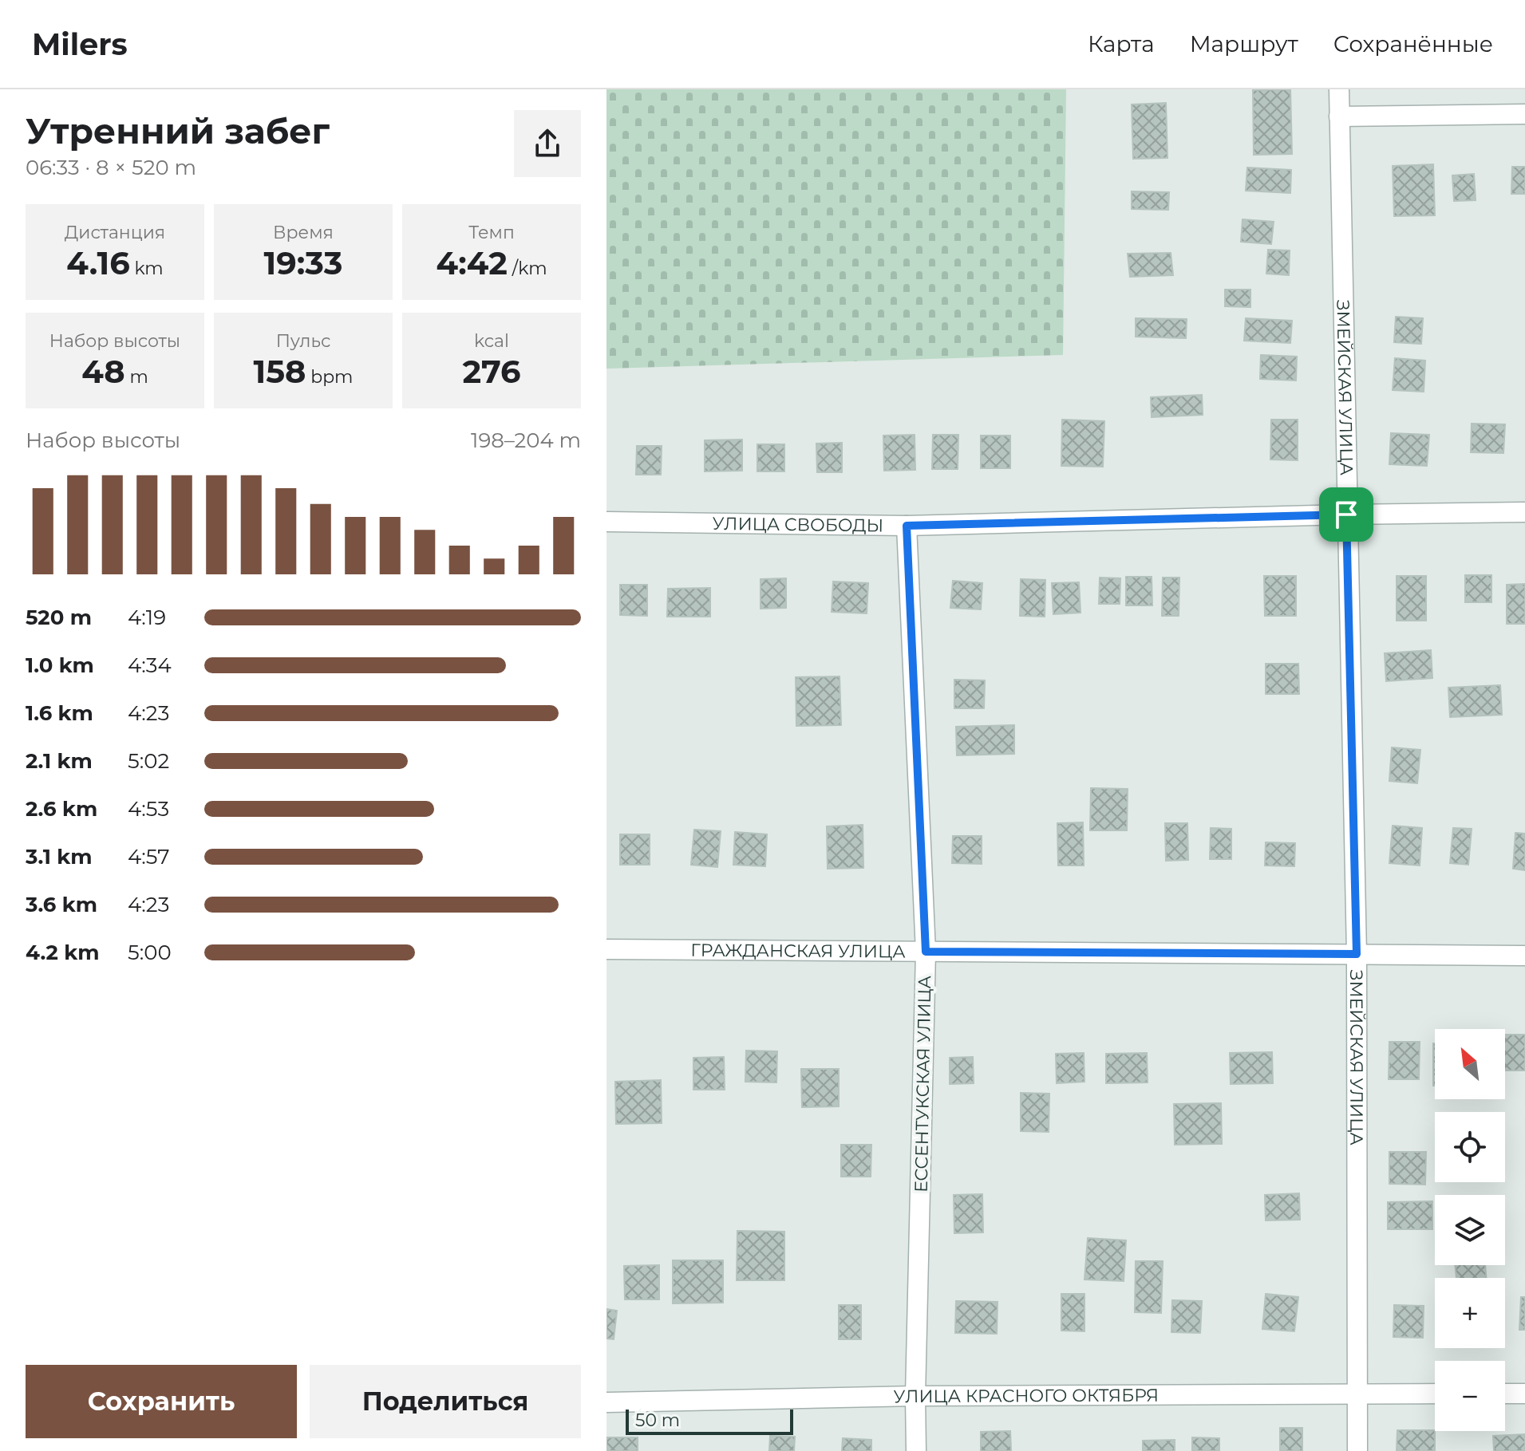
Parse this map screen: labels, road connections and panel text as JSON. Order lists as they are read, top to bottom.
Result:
{
  "streets": {
    "street": [
      "ЗМЕЙСКАЯ УЛИЦА",
      "УЛИЦА СВОБОДЫ",
      "ГРАЖДАНСКАЯ УЛИЦА",
      "ЕССЕНТУКСКАЯ УЛИЦА",
      "УЛИЦА КРАСНОГО ОКТЯБРЯ"
    ]
  },
  "crossings": [
    ["ЗМЕЙСКАЯ УЛИЦА", "УЛИЦА СВОБОДЫ"],
    ["ЗМЕЙСКАЯ УЛИЦА", "ГРАЖДАНСКАЯ УЛИЦА"],
    ["ЗМЕЙСКАЯ УЛИЦА", "УЛИЦА КРАСНОГО ОКТЯБРЯ"],
    ["УЛИЦА СВОБОДЫ", "ЕССЕНТУКСКАЯ УЛИЦА"],
    ["ГРАЖДАНСКАЯ УЛИЦА", "ЕССЕНТУКСКАЯ УЛИЦА"],
    ["ЕССЕНТУКСКАЯ УЛИЦА", "УЛИЦА КРАСНОГО ОКТЯБРЯ"]
  ],
  "scale_bar": "50 m",
  "north": "top left",
  "page": {
    "header": "Milers",
    "nav": ["Карта", "Маршрут", "Сохранённые"],
    "heading": ["Утренний забег", "06:33 · 8 × 520 m"],
    "stats": [
      ["Дистанция", "4.16 km"],
      ["Время", "19:33"],
      ["Темп", "4:42 /km"],
      ["Набор высоты", "48 m"],
      ["Пульс", "158 bpm"],
      ["kcal", "276"]
    ],
    "chart": ["Набор высоты", "198–204 m"],
    "list": [
      {
        "name": "520 m",
        "note": "4:19"
      },
      {
        "name": "1.0 km",
        "note": "4:34"
      },
      {
        "name": "1.6 km",
        "note": "4:23"
      },
      {
        "name": "2.1 km",
        "note": "5:02"
      },
      {
        "name": "2.6 km",
        "note": "4:53"
      },
      {
        "name": "3.1 km",
        "note": "4:57"
      },
      {
        "name": "3.6 km",
        "note": "4:23"
      },
      {
        "name": "4.2 km",
        "note": "5:00"
      }
    ],
    "map_buttons": ["+", "−"],
    "buttons": ["Сохранить", "Поделиться"],
    "scale": "50 m"
  }
}
